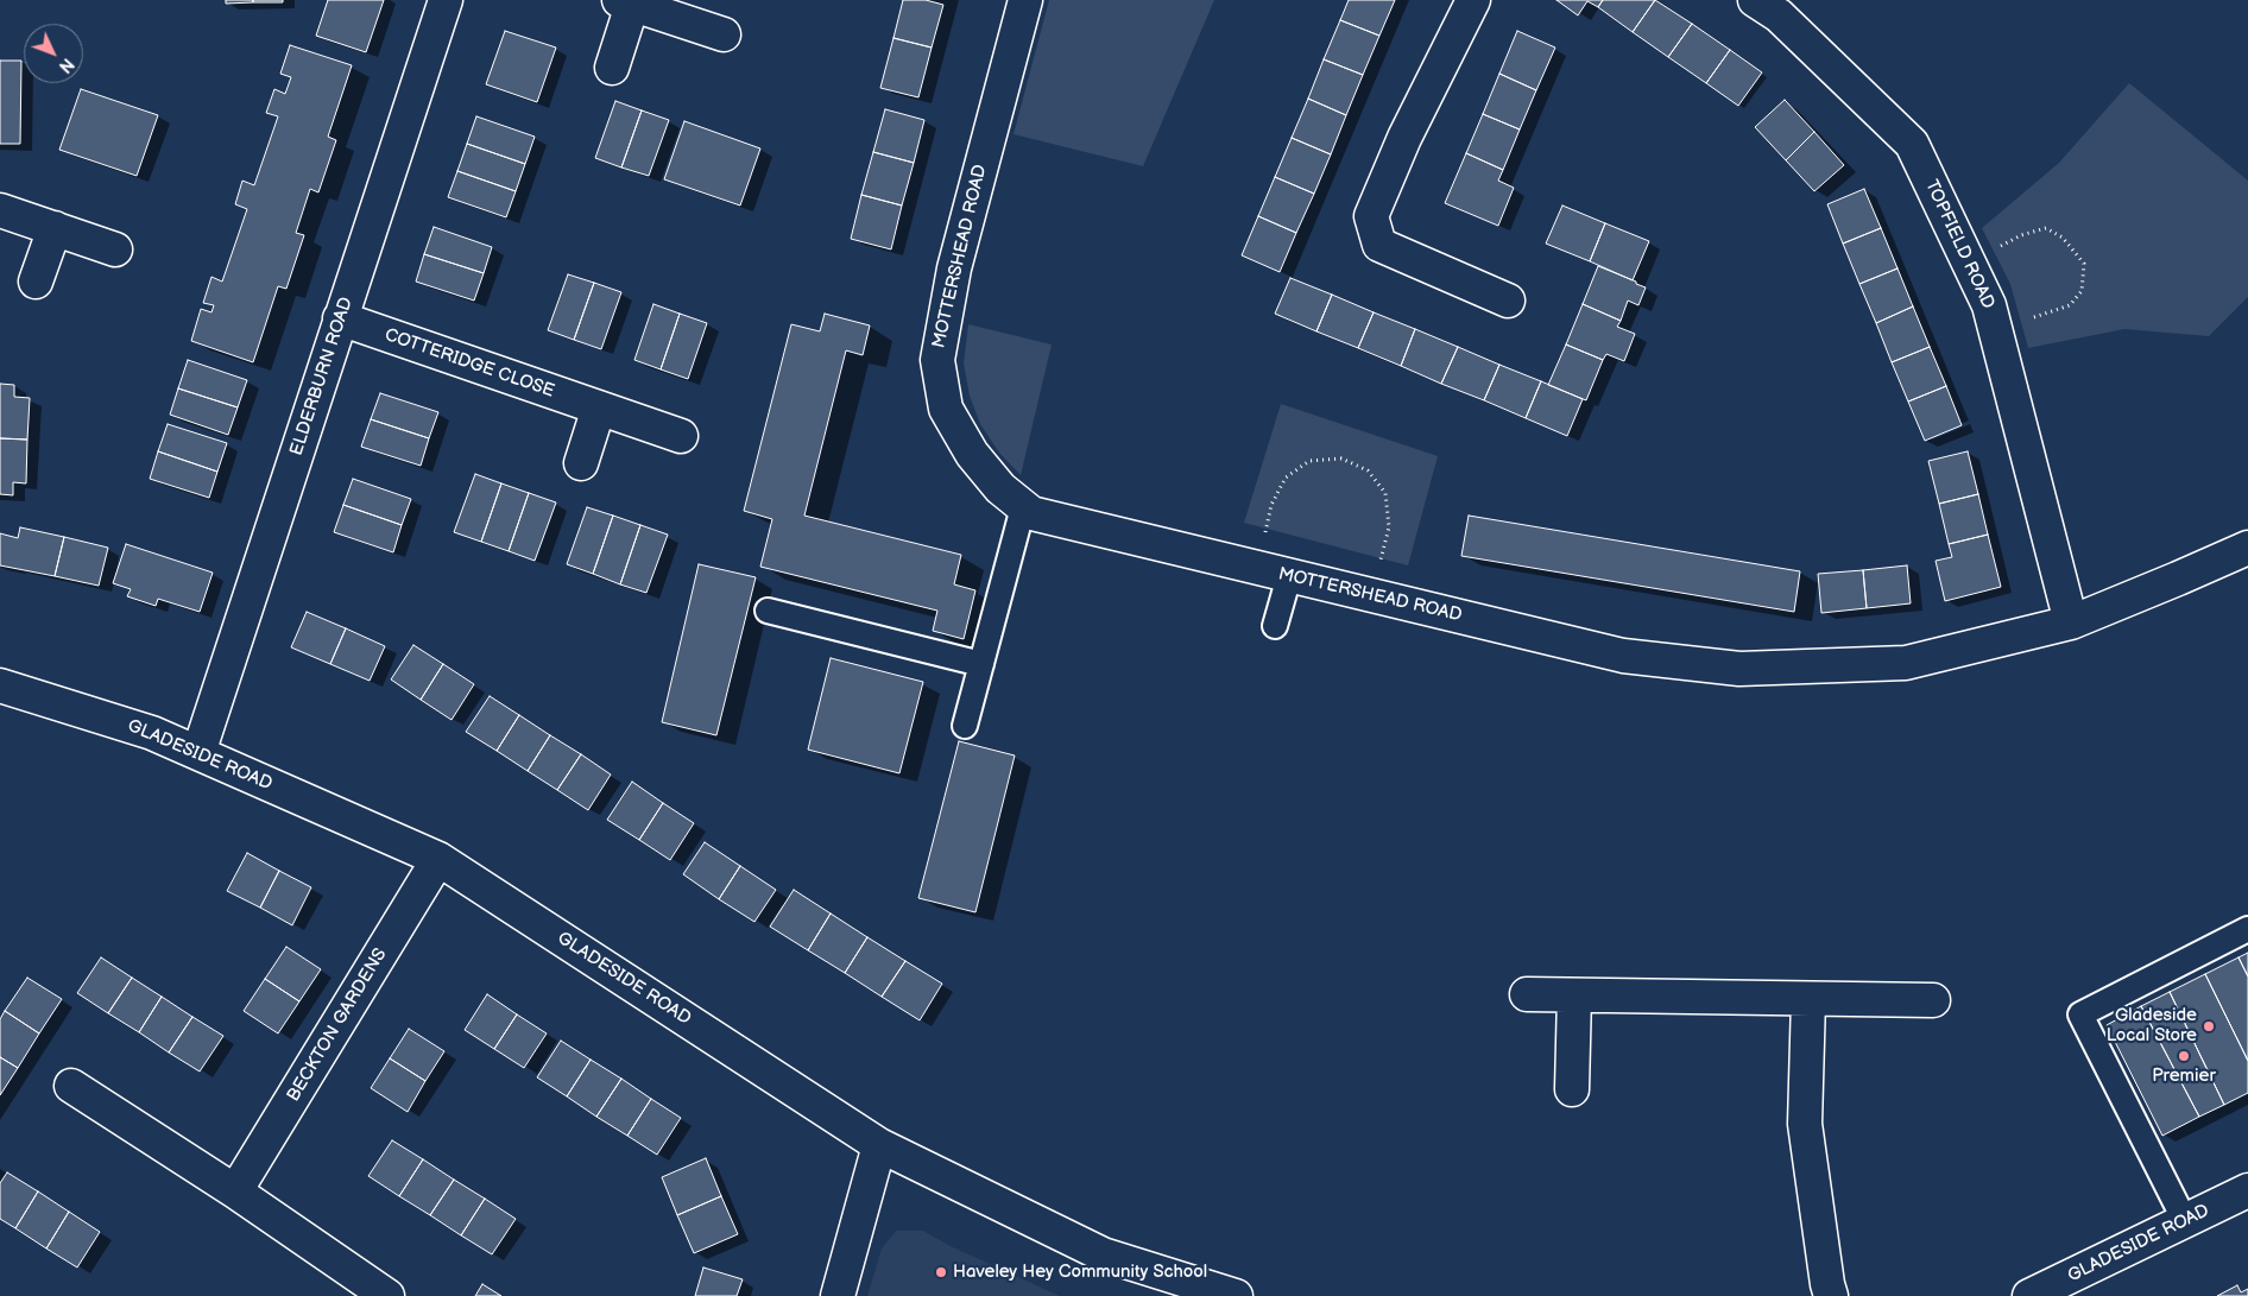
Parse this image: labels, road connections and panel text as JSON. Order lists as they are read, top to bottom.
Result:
{
  "streets": {
    "street": [
      "TOPFIELD ROAD",
      "MOTTERSHEAD ROAD",
      "COTTERIDGE CLOSE",
      "ELDERBURN ROAD",
      "GLADESIDE ROAD",
      "BECKTON GARDENS"
    ]
  },
  "crossings": [
    ["TOPFIELD ROAD", "MOTTERSHEAD ROAD"],
    ["COTTERIDGE CLOSE", "ELDERBURN ROAD"],
    ["ELDERBURN ROAD", "GLADESIDE ROAD"],
    ["GLADESIDE ROAD", "BECKTON GARDENS"]
  ],
  "places": ["Gladeside Local Store", "Premier", "Haveley Hey Community School"],
  "north": "bottom right"
}
